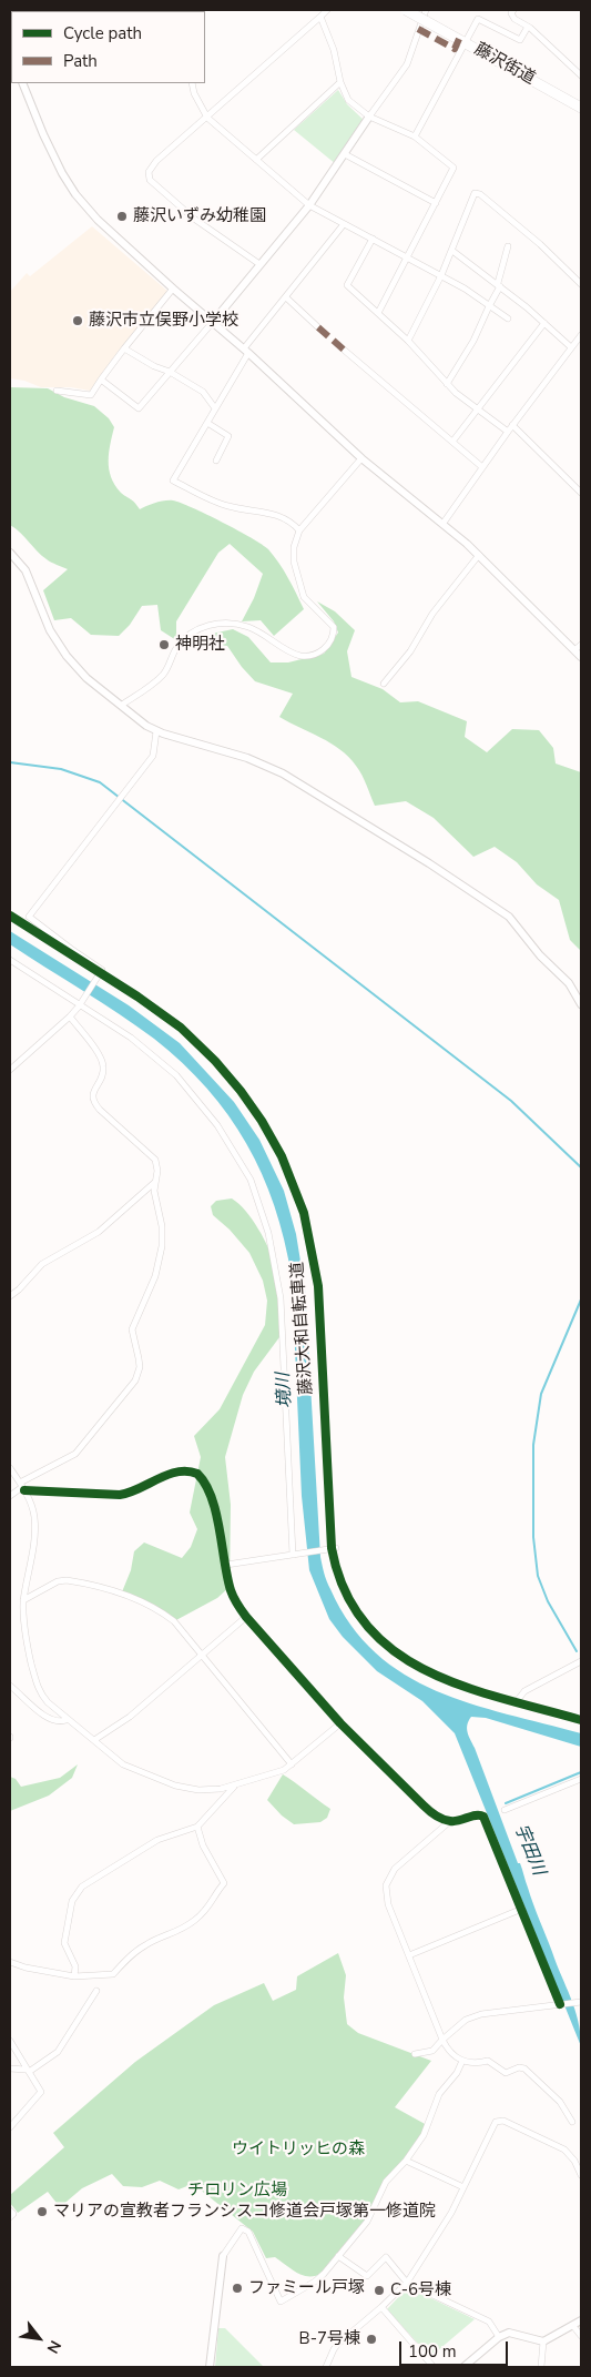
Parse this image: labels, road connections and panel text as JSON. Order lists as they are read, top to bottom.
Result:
{
  "streets": {
    "highway": ["藤沢街道"],
    "cycle path": ["藤沢大和自転車道"]
  },
  "water": ["境川", "宇田川"],
  "parks": ["ウイトリッヒの森", "チロリン広場"],
  "places": [
    "藤沢いずみ幼稚園",
    "藤沢市立俣野小学校",
    "神明社",
    "マリアの宣教者フランシスコ修道会戸塚第一修道院",
    "ファミール戸塚",
    "C-6号棟",
    "B-7号棟"
  ],
  "legend": ["Cycle path", "Path"],
  "scale_bar": "100 m",
  "north": "bottom right"
}
